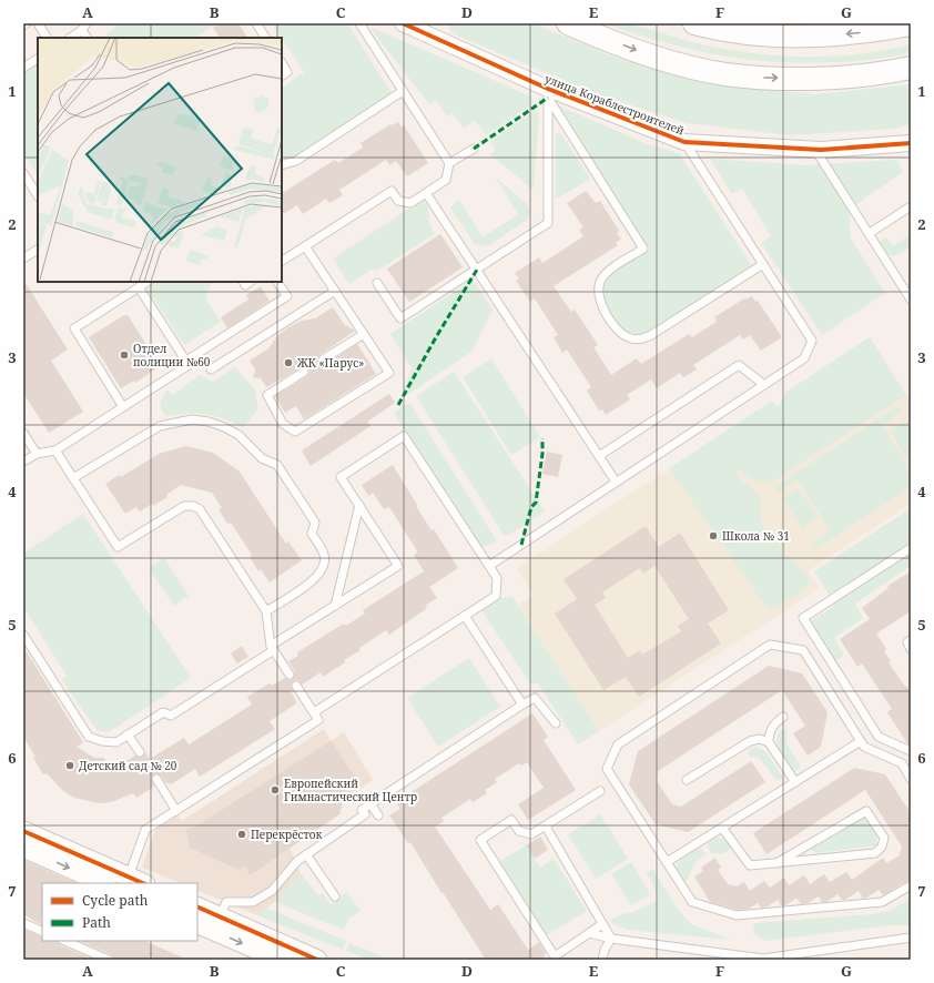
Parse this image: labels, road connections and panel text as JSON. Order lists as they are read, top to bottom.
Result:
{
  "streets": {
    "street": ["улица Кораблестроителей"]
  },
  "places": [
    "Отдел полиции №60",
    "ЖК «Парус»",
    "Школа № 31",
    "Детский сад № 20",
    "Европейский Гимнастический Центр",
    "Перекрёсток"
  ],
  "legend": ["Cycle path", "Path"],
  "grid": {
    "columns": [
      "A",
      "B",
      "C",
      "D",
      "E",
      "F",
      "G"
    ],
    "rows": [
      "1",
      "2",
      "3",
      "4",
      "5",
      "6",
      "7"
    ]
  }
}
